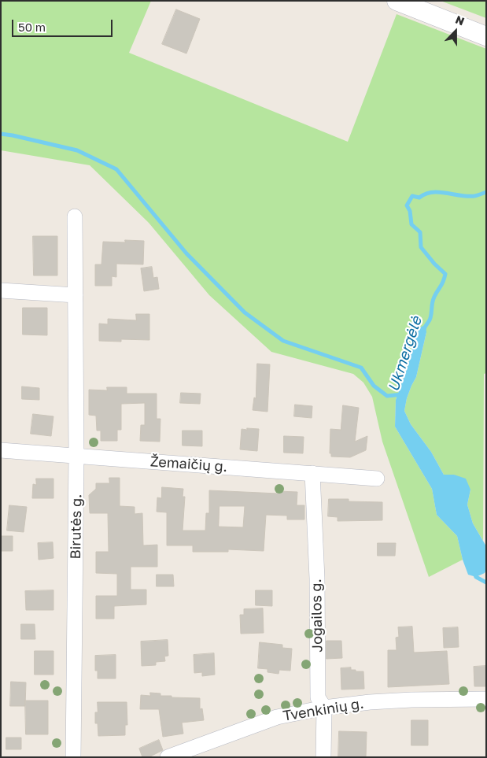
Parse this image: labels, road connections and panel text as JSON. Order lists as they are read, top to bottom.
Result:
{
  "streets": {
    "street": [
      "Žemaičių g.",
      "Birutės g.",
      "Jogailos g.",
      "Tvenkinių g."
    ]
  },
  "crossings": [
    ["Žemaičių g.", "Birutės g."],
    ["Žemaičių g.", "Jogailos g."],
    ["Jogailos g.", "Tvenkinių g."]
  ],
  "water": ["Ukmergėlė"],
  "scale_bar": "50 m",
  "north": "top"
}
